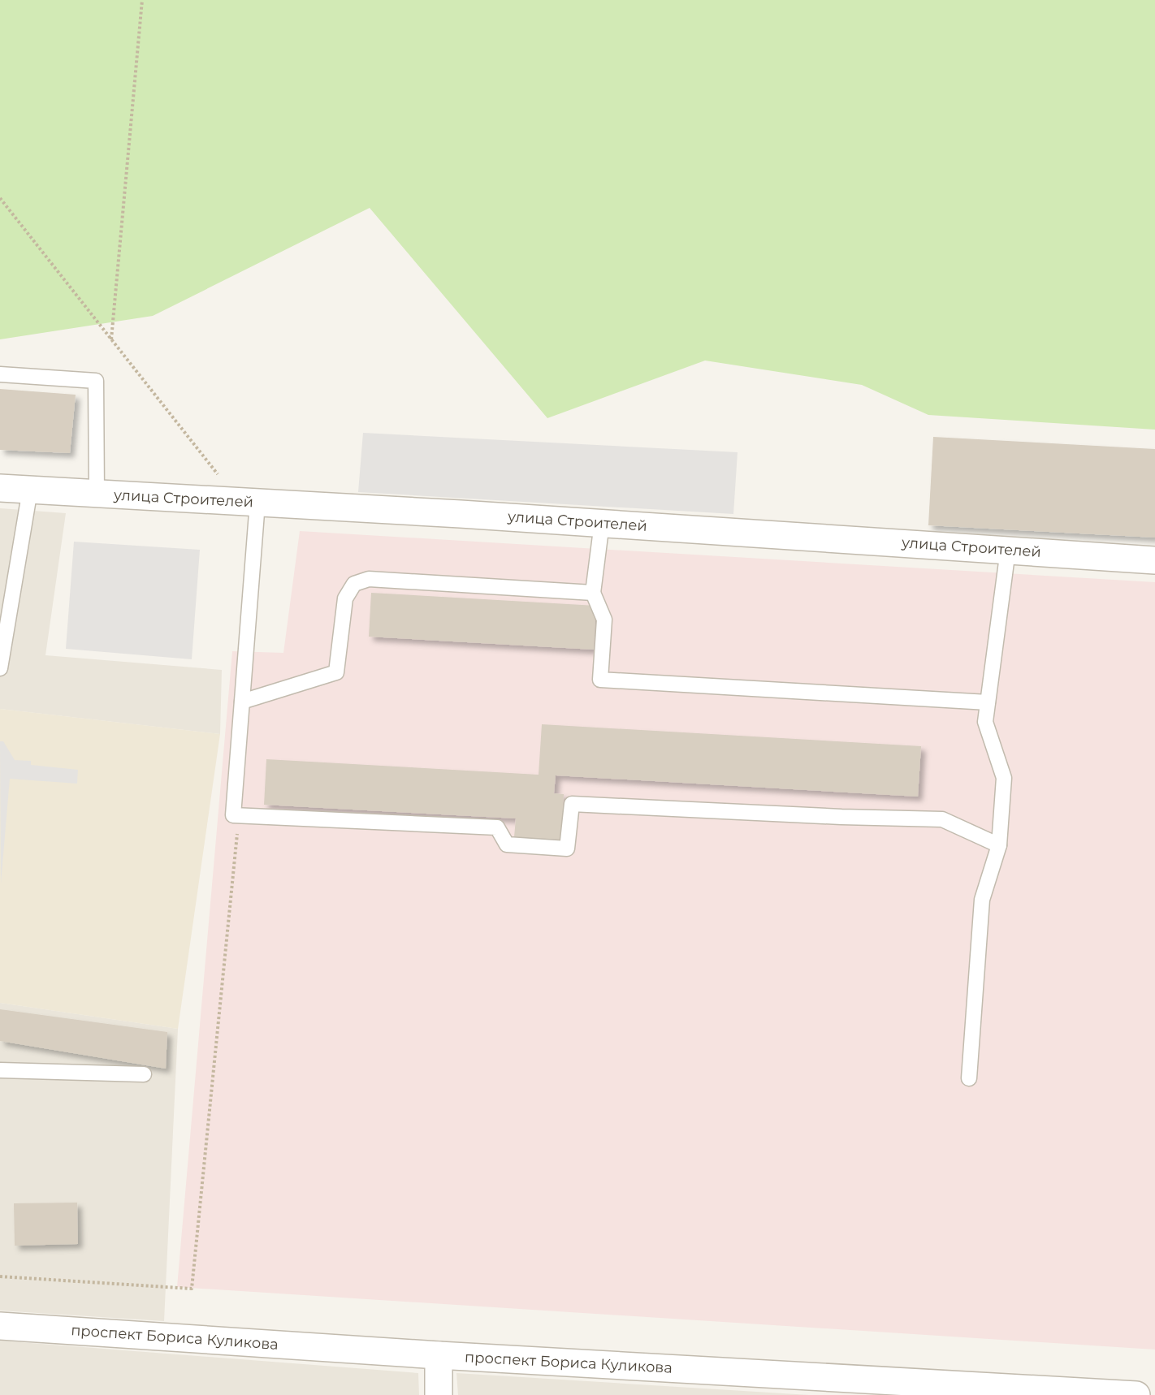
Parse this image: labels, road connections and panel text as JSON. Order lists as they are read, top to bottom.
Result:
{
  "streets": {
    "street": ["улица Строителей", "проспект Бориса Куликова"]
  }
}
